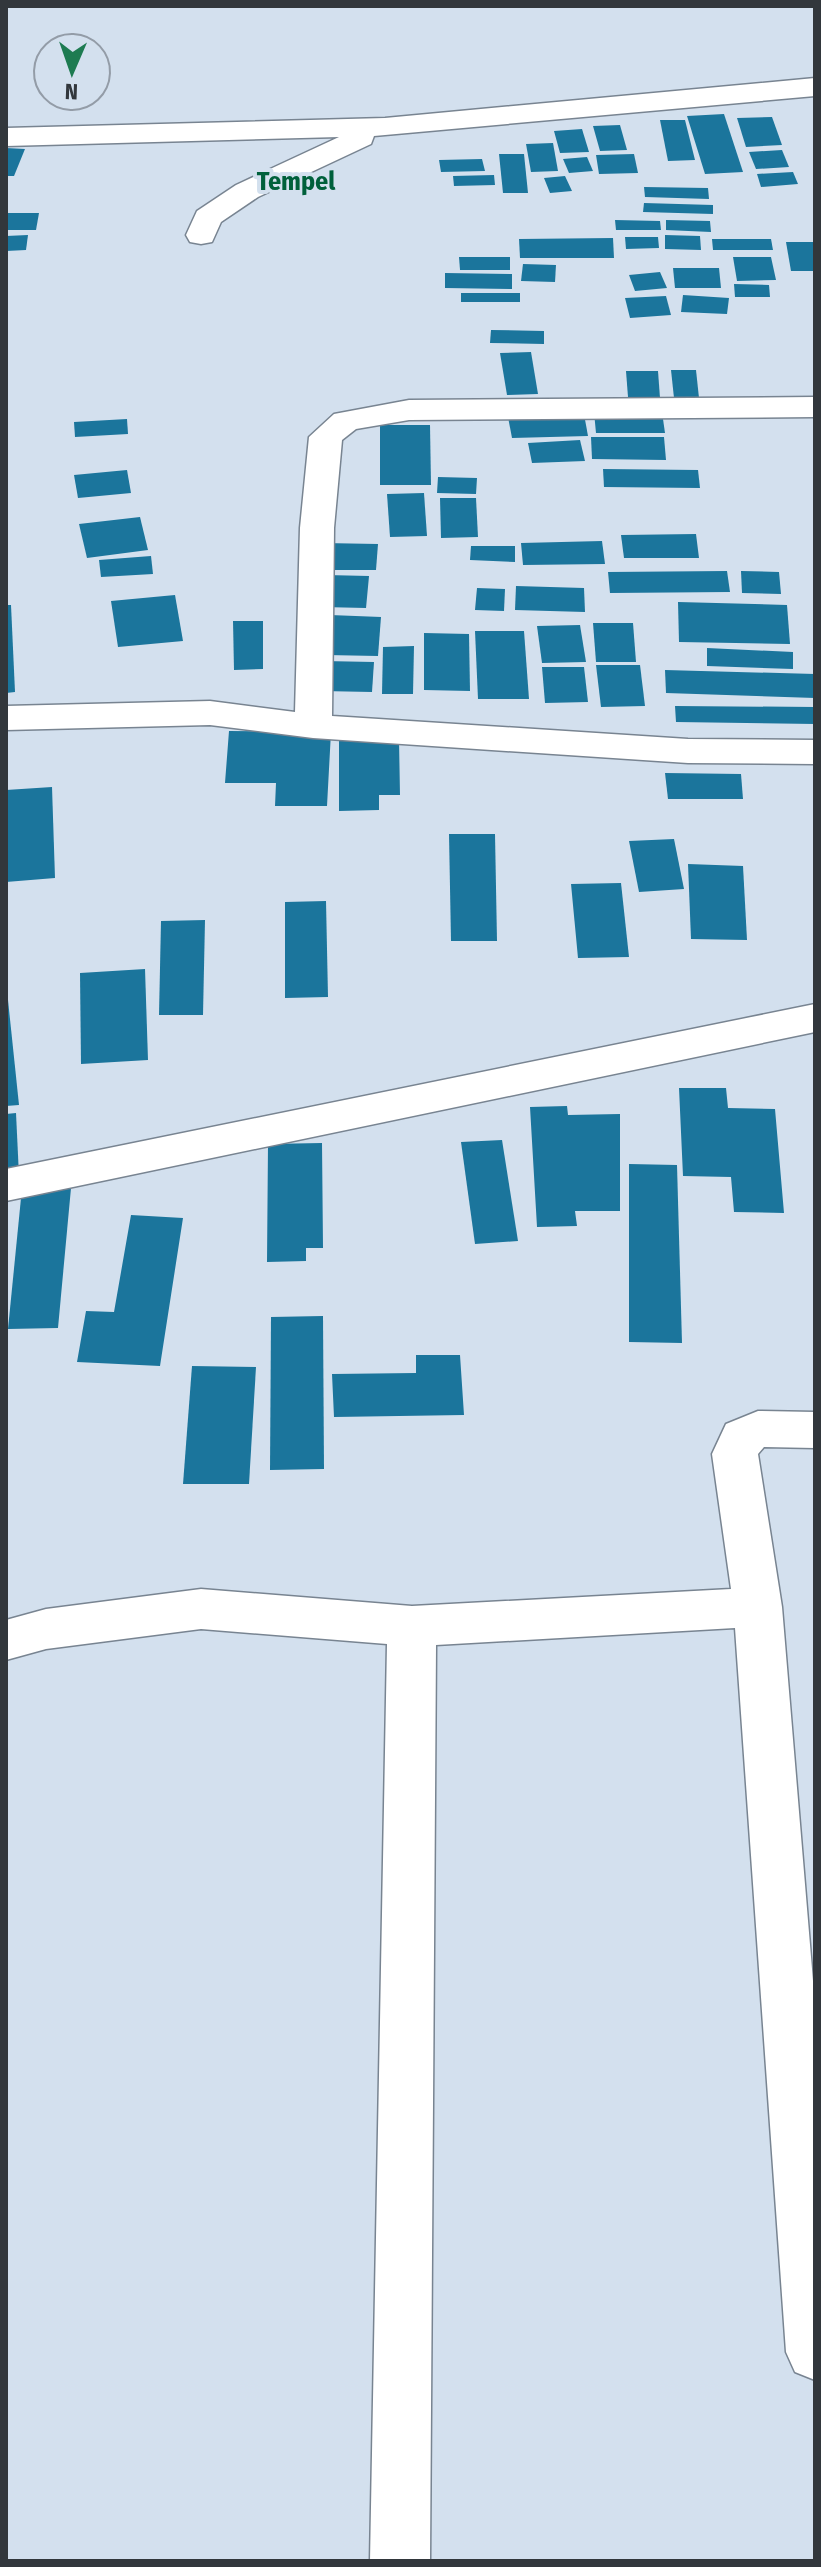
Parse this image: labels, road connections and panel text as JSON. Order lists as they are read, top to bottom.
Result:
{
  "districts": ["Tempel"],
  "north": "bottom"
}
